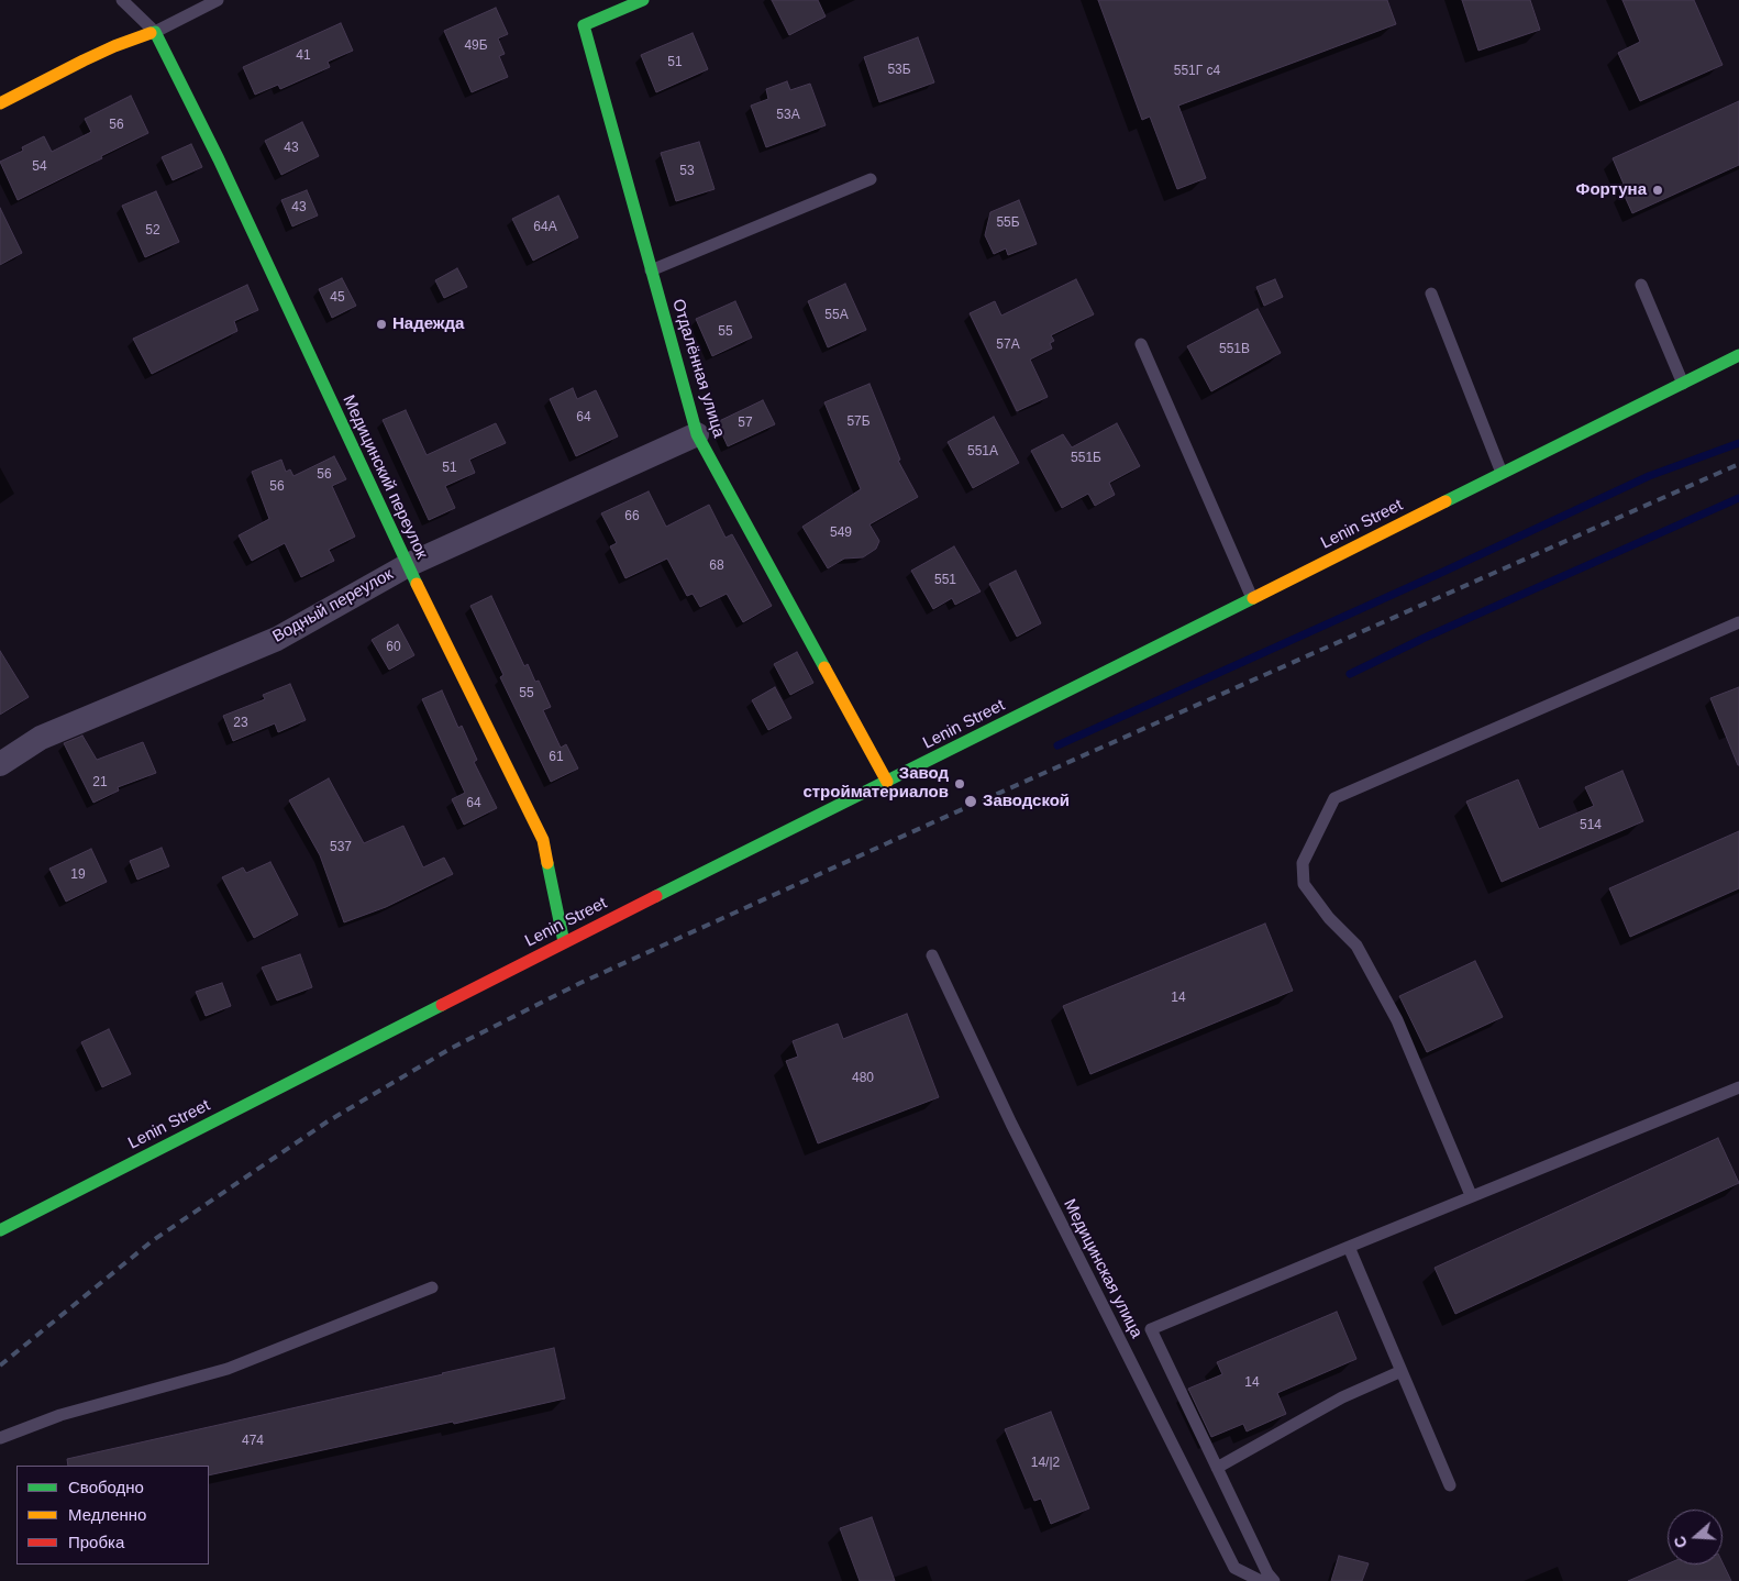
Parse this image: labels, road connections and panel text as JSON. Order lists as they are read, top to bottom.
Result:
{
  "streets": {
    "street": [
      "Отдалённая улица",
      "Медицинский переулок",
      "Lenin Street",
      "Водный переулок"
    ],
    "lane": ["Медицинская улица"]
  },
  "crossings": [
    ["Отдалённая улица", "Lenin Street"],
    ["Отдалённая улица", "Водный переулок"],
    ["Медицинский переулок", "Lenin Street"],
    ["Медицинский переулок", "Водный переулок"]
  ],
  "places": [
    "Фортуна",
    "Надежда",
    "Завод стройматериалов",
    "Заводской"
  ],
  "house_numbers": [
    "49Б",
    "41",
    "51",
    "53Б",
    "551Г с4",
    "53А",
    "56",
    "43",
    "54",
    "53",
    "43",
    "55Б",
    "64А",
    "52",
    "45",
    "55А",
    "55",
    "57А",
    "551В",
    "64",
    "57Б",
    "57",
    "551А",
    "551Б",
    "51",
    "56",
    "56",
    "66",
    "549",
    "68",
    "551",
    "60",
    "55",
    "23",
    "61",
    "21",
    "64",
    "514",
    "537",
    "19",
    "14",
    "480",
    "14",
    "474",
    "14/|2"
  ],
  "legend": ["Свободно", "Медленно", "Пробка"],
  "north": "left"
}
